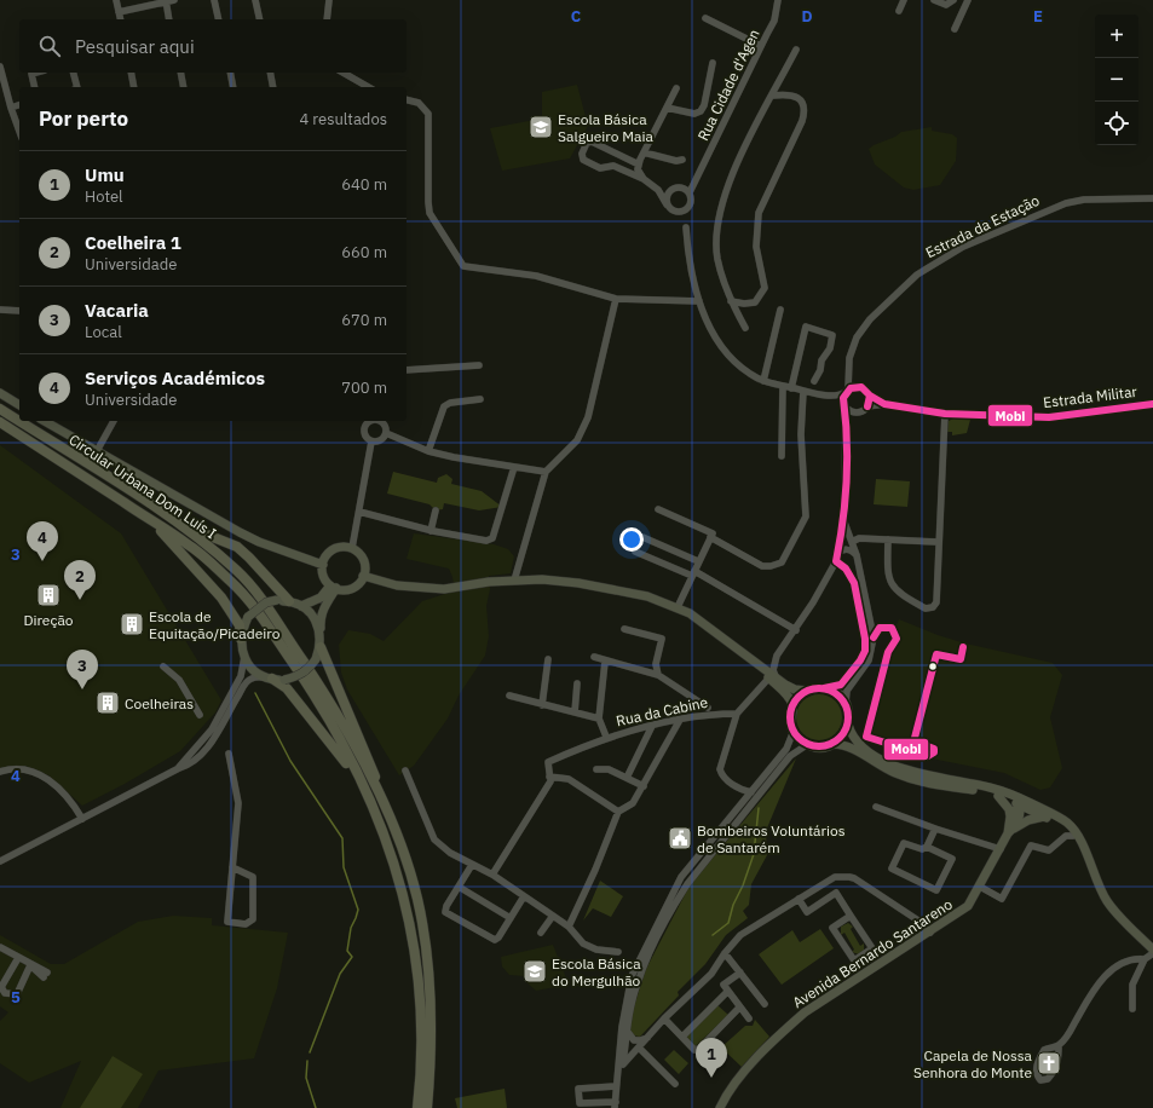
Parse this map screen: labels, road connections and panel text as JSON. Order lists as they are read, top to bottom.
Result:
{
  "streets": {
    "highway": ["Circular Urbana Dom Luís I"],
    "main road": ["Avenida Bernardo Santareno"],
    "street": [
      "Rua Cidade d'Agen",
      "Estrada da Estação",
      "Estrada Militar",
      "Rua da Cabine"
    ]
  },
  "crossings": [
    ["Estrada da Estação", "Estrada Militar"]
  ],
  "places": {
    "school or university": ["Escola Básica Salgueiro Maia", "Escola Básica do Mergulhão"],
    "building": ["Direção", "Escola de Equitação/Picadeiro", "Coelheiras"],
    "public building": ["Bombeiros Voluntários de Santarém"],
    "church": ["Capela de Nossa Senhora do Monte"]
  },
  "lines": ["transit line Mobi"],
  "page": {
    "map_buttons": ["+", "−"],
    "search": "Pesquisar aqui",
    "heading": ["Por perto", "4 resultados"],
    "list": [
      {
        "mark": "1",
        "name": "Umu",
        "note": "Hotel",
        "value": "640 m"
      },
      {
        "mark": "2",
        "name": "Coelheira 1",
        "note": "Universidade",
        "value": "660 m"
      },
      {
        "mark": "3",
        "name": "Vacaria",
        "note": "Local",
        "value": "670 m"
      },
      {
        "mark": "4",
        "name": "Serviços Académicos",
        "note": "Universidade",
        "value": "700 m"
      }
    ],
    "pins": [
      "4",
      "2",
      "3",
      "1"
    ]
  },
  "grid": {
    "columns": ["C", "D", "E"],
    "rows": ["3", "4", "5"]
  }
}
